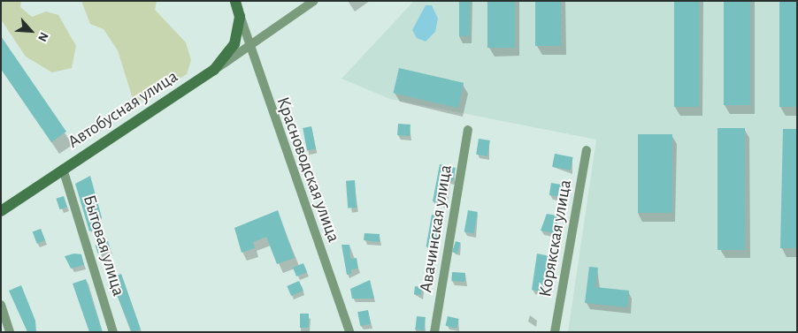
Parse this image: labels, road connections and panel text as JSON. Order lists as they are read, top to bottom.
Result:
{
  "streets": {
    "street": [
      "Автобусная улица",
      "Красноводская улица",
      "Авачинская улица",
      "Корякская улица",
      "Бытовая улица"
    ]
  },
  "crossings": [
    ["Автобусная улица", "Красноводская улица"],
    ["Автобусная улица", "Бытовая улица"]
  ],
  "north": "bottom right"
}
